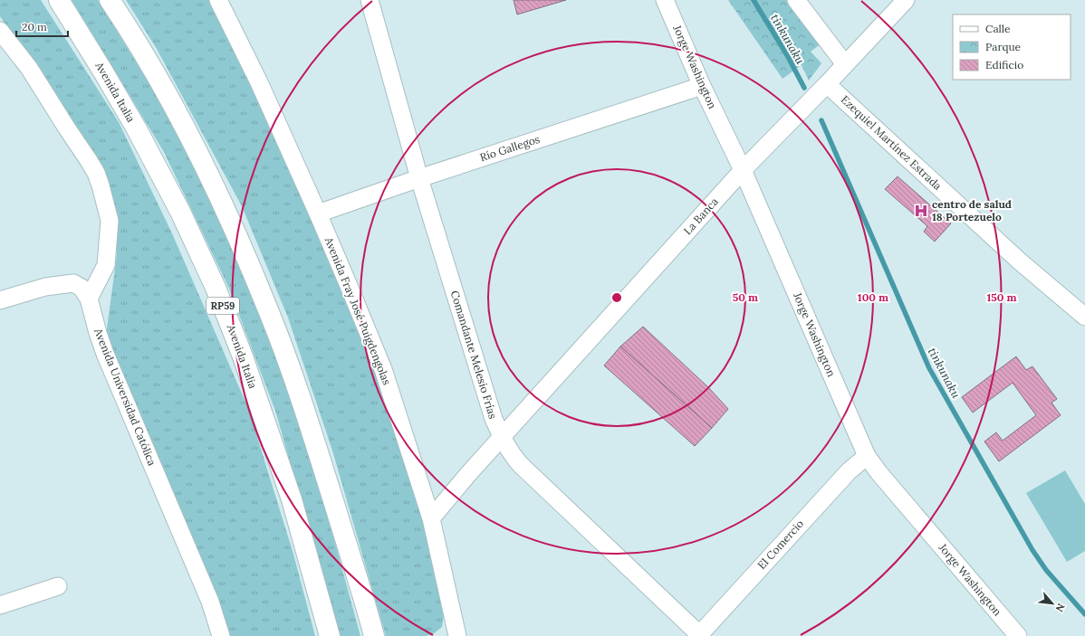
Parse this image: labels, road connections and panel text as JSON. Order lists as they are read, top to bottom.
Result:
{
  "streets": {
    "main road": ["Avenida Italia", "RP59"],
    "street": [
      "Jorge Washington",
      "Ezequiel Martínez Estrada",
      "Río Gallegos",
      "La Banca",
      "Avenida Fray José Puigdengolas",
      "Comandante Melesio Frías",
      "Avenida Universidad Católica",
      "El Comercio"
    ]
  },
  "crossings": [
    ["Jorge Washington", "Río Gallegos"],
    ["Jorge Washington", "La Banca"],
    ["Jorge Washington", "El Comercio"],
    ["Ezequiel Martínez Estrada", "La Banca"],
    ["Río Gallegos", "Avenida Fray José Puigdengolas"],
    ["Río Gallegos", "Comandante Melesio Frías"],
    ["La Banca", "Avenida Fray José Puigdengolas"],
    ["La Banca", "Comandante Melesio Frías"],
    ["Comandante Melesio Frías", "El Comercio"]
  ],
  "water": ["tinkunaku"],
  "places": {
    "hospital": ["centro de salud 18 Portezuelo"]
  },
  "legend": ["Calle", "Parque", "Edificio"],
  "scale_bar": "20 m",
  "north": "bottom right",
  "rings": ["50 m", "100 m", "150 m"]
}
